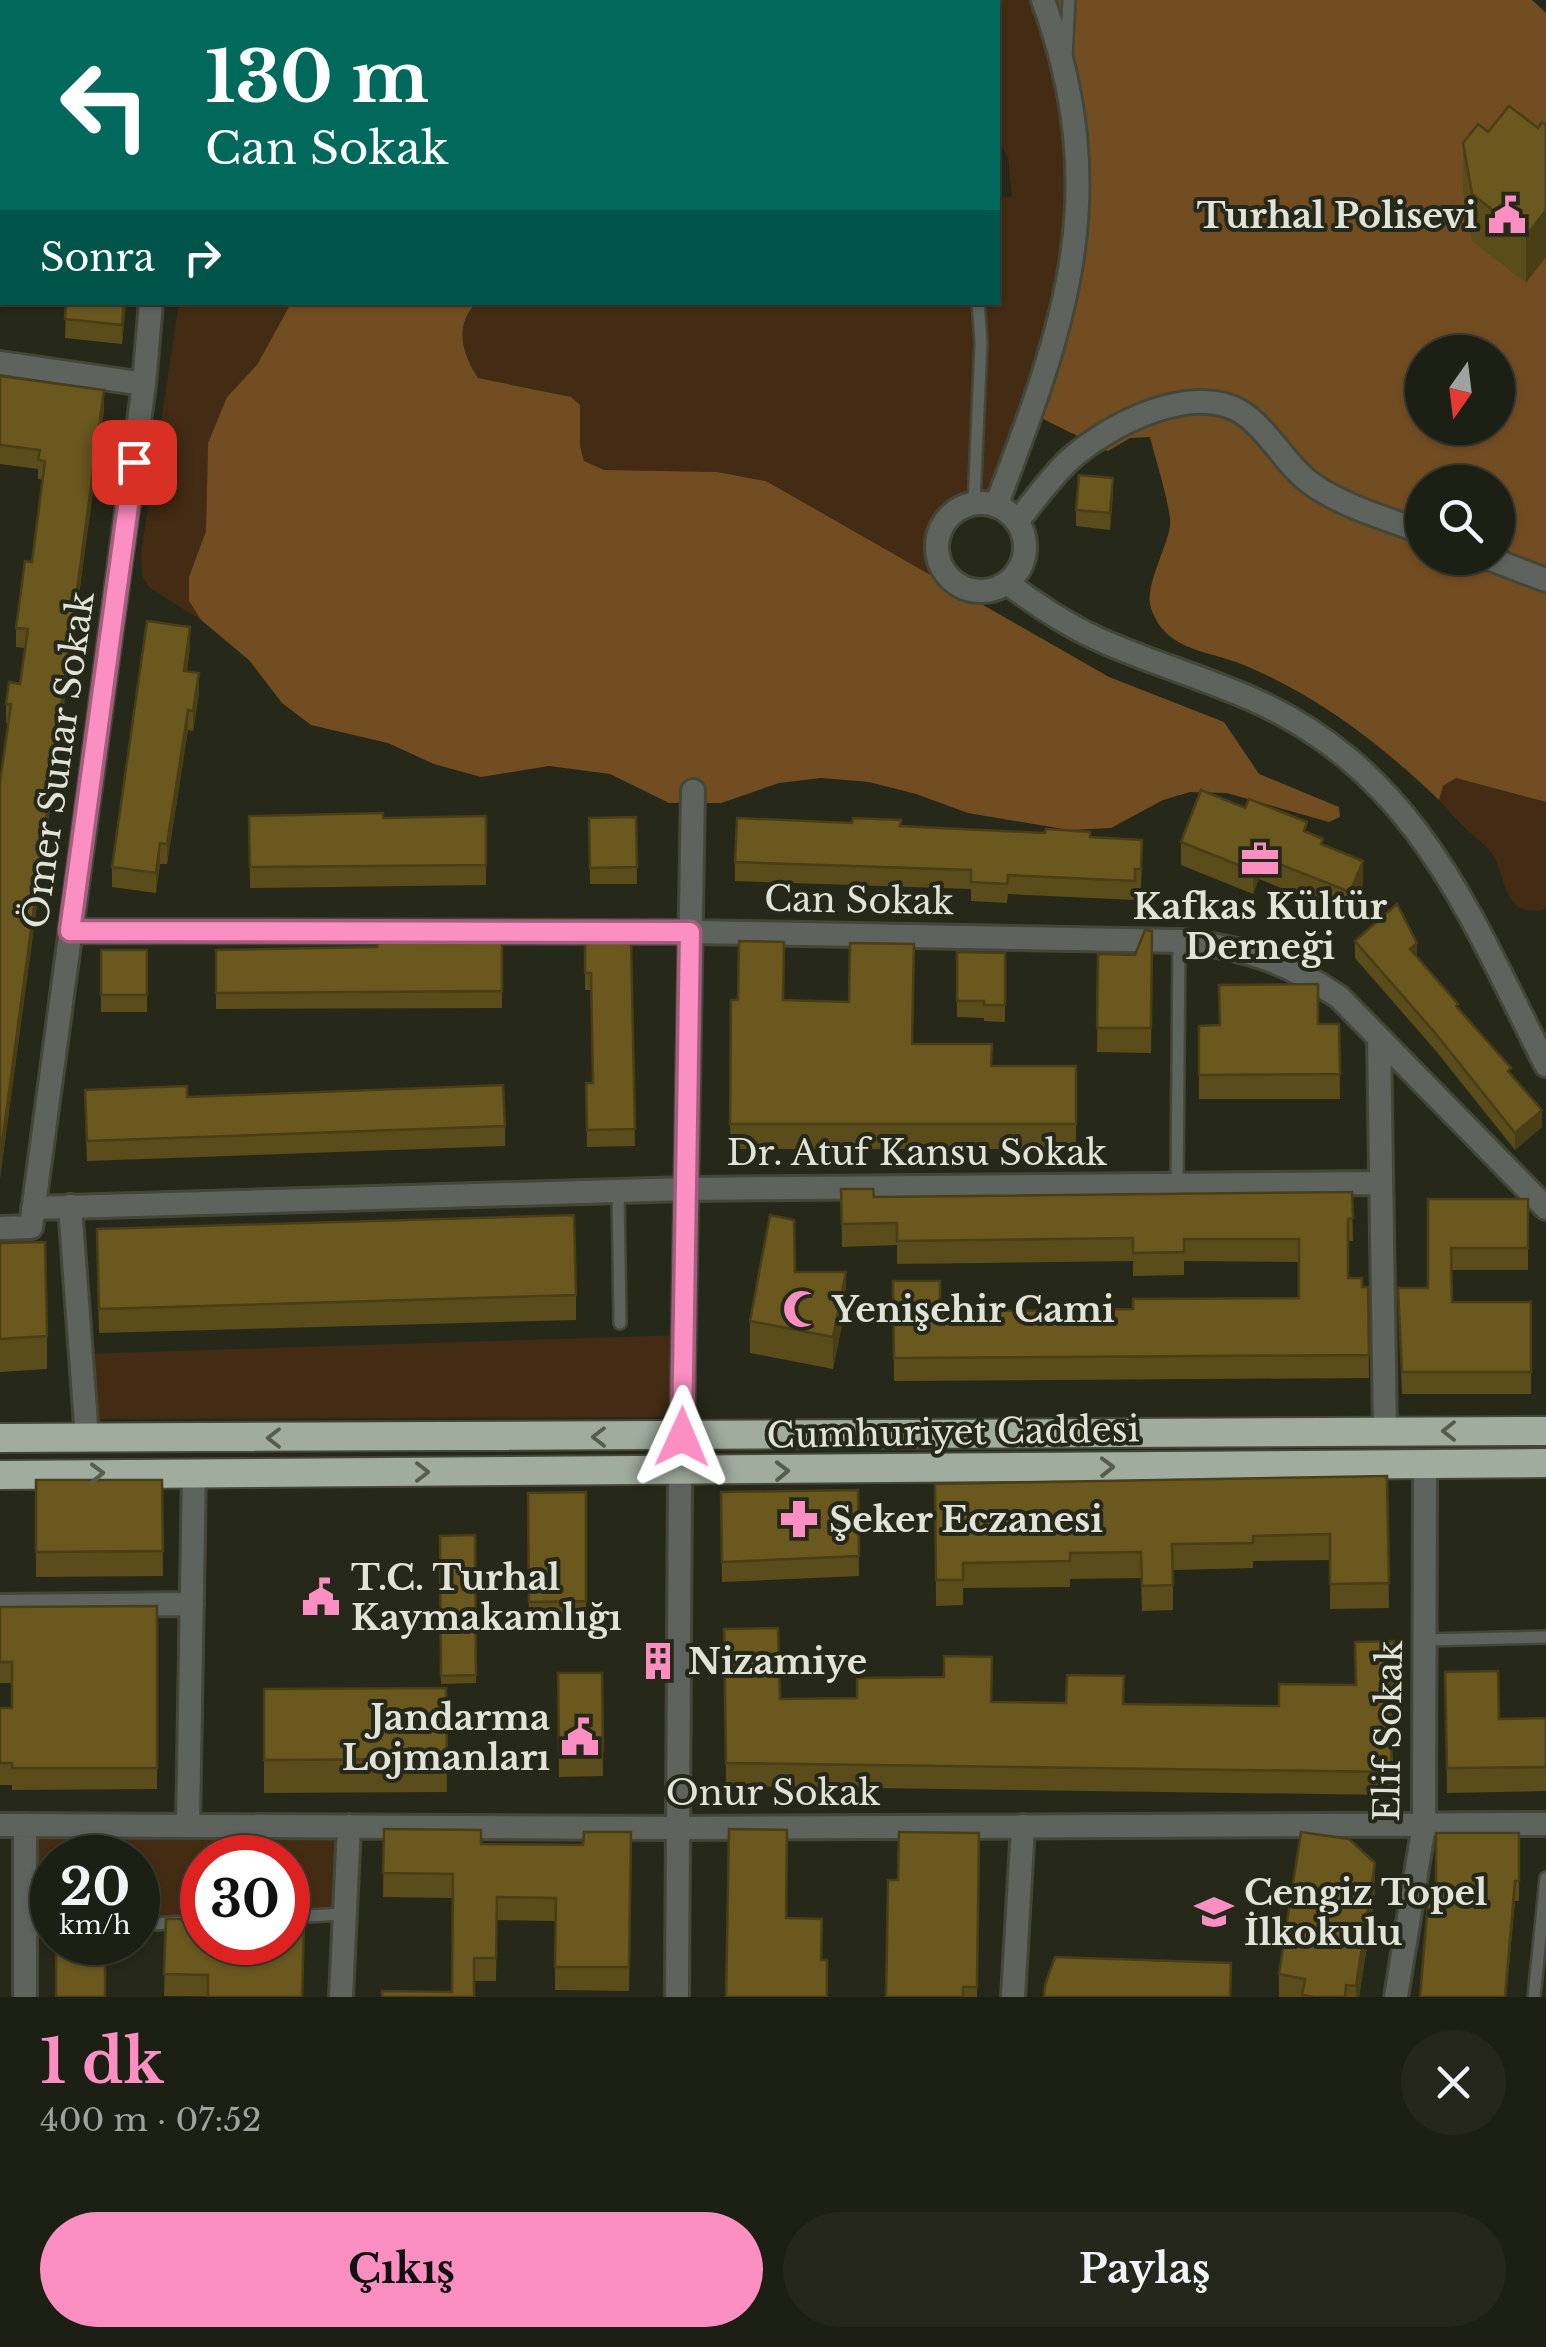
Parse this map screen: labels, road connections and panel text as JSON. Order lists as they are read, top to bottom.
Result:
{
  "streets": {
    "highway": ["Cumhuriyet Caddesi"],
    "street": [
      "Ömer Sunar Sokak",
      "Can Sokak",
      "Dr. Atuf Kansu Sokak",
      "Elif Sokak",
      "Onur Sokak"
    ]
  },
  "crossings": [
    ["Ömer Sunar Sokak", "Can Sokak"],
    ["Ömer Sunar Sokak", "Dr. Atuf Kansu Sokak"],
    ["Cumhuriyet Caddesi", "Elif Sokak"],
    ["Elif Sokak", "Onur Sokak"]
  ],
  "places": {
    "public building": ["Turhal Polisevi", "T.C. Turhal Kaymakamlığı", "Jandarma Lojmanları"],
    "office": ["Kafkas Kültür Derneği"],
    "mosque": ["Yenişehir Cami"],
    "pharmacy": ["Şeker Eczanesi"],
    "building": ["Nizamiye"],
    "school or university": ["Cengiz Topel İlkokulu"]
  },
  "north": "bottom",
  "page": {
    "turn": ["130 m", "Can Sokak"],
    "then": "Sonra",
    "speed": "20 km/h",
    "limit": "30",
    "heading": ["1 dk", "400 m · 07:52"],
    "buttons": ["Çıkış", "Paylaş"]
  }
}
